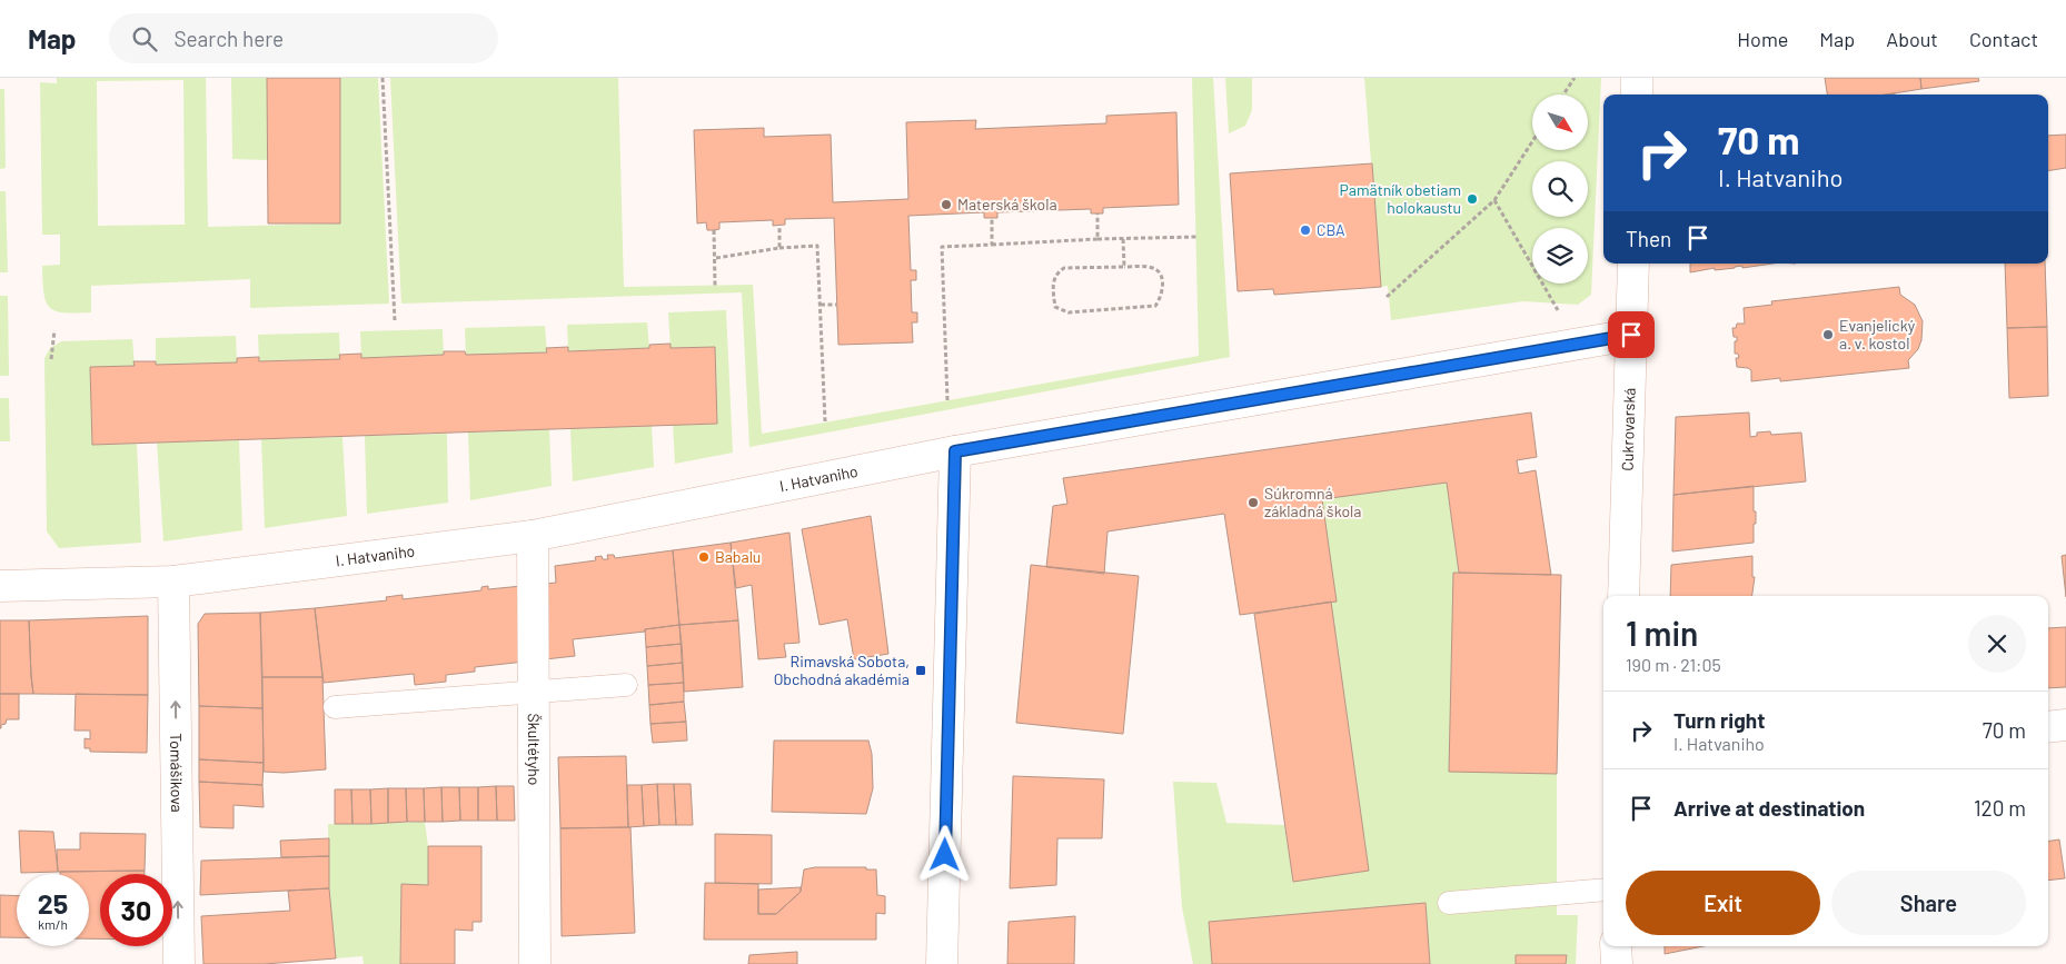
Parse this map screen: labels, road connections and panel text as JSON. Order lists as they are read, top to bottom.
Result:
{
  "streets": {
    "street": [
      "Cukrovarská",
      "I. Hatvaniho",
      "Škultétyho",
      "Tomášikova"
    ]
  },
  "crossings": [
    ["Cukrovarská", "I. Hatvaniho"],
    ["I. Hatvaniho", "Škultétyho"],
    ["I. Hatvaniho", "Tomášikova"]
  ],
  "one_way": ["Tomášikova"],
  "places": {
    "other": [
      "Pamätník obetiam holokaustu",
      "Materská škola",
      "CBA",
      "Evanjelický a. v. kostol",
      "Súkromná základná škola",
      "Babalu"
    ],
    "transit": ["Rimavská Sobota, Obchodná akadémia"]
  },
  "north": "bottom right",
  "page": {
    "header": "Map",
    "search": "Search here",
    "nav": [
      "Home",
      "Map",
      "About",
      "Contact"
    ],
    "turn": ["70 m", "I. Hatvaniho"],
    "then": "Then",
    "heading": ["1 min", "190 m · 21:05"],
    "list": [
      {
        "name": "Turn right",
        "note": "I. Hatvaniho",
        "value": "70 m"
      },
      {
        "name": "Arrive at destination",
        "value": "120 m"
      }
    ],
    "buttons": ["Exit", "Share"],
    "speed": "25 km/h",
    "limit": "30"
  }
}
